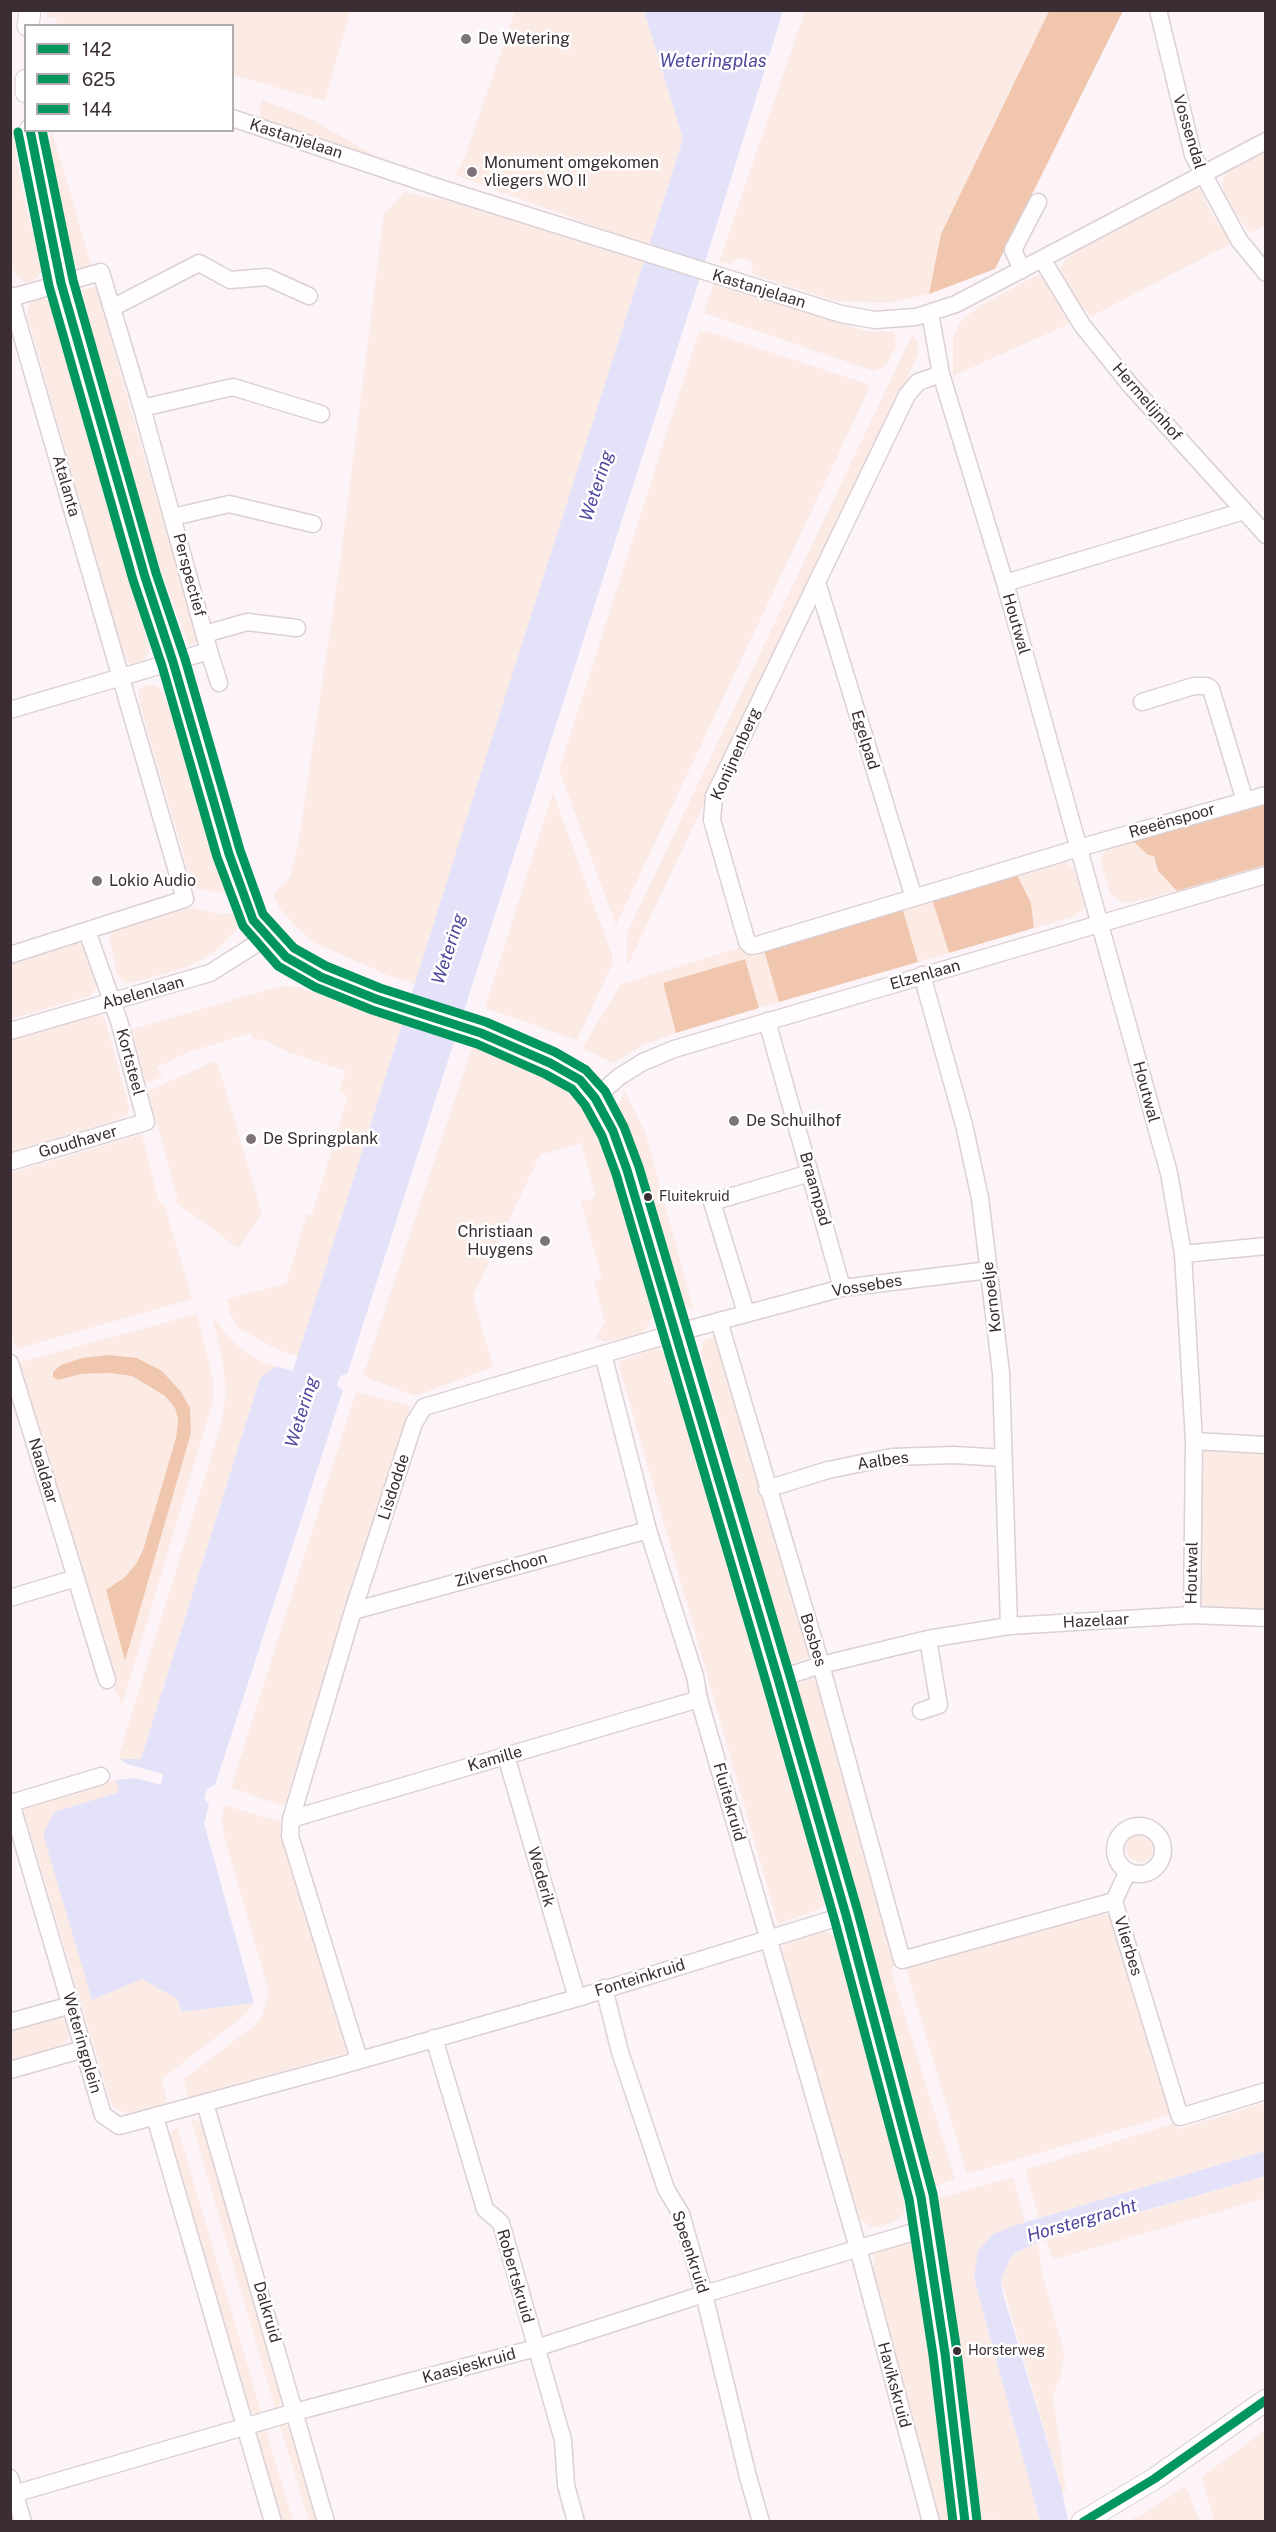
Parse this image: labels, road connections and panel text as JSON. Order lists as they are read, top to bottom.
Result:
{
  "streets": {
    "street": [
      "Vossendal",
      "Kastanjelaan",
      "Hermelijnhof",
      "Atalanta",
      "Perspectief",
      "Houtwal",
      "Egelpad",
      "Konijnenberg",
      "Reeënspoor",
      "Elzenlaan",
      "Abelenlaan",
      "Kortsteel",
      "Goudhaver",
      "Braampad",
      "Vossebes",
      "Kornoelje",
      "Aalbes",
      "Naaldaar",
      "Lisdodde",
      "Zilverschoon",
      "Hazelaar",
      "Bosbes",
      "Kamille",
      "Fluitekruid",
      "Wederik",
      "Vlierbes",
      "Fonteinkruid",
      "Weteringplein",
      "Speenkruid",
      "Robertskruid",
      "Dalkruid",
      "Kaasjeskruid",
      "Havikskruid"
    ]
  },
  "crossings": [
    ["Vossendal", "Kastanjelaan"],
    ["Kastanjelaan", "Hermelijnhof"],
    ["Kastanjelaan", "Houtwal"],
    ["Hermelijnhof", "Houtwal"],
    ["Houtwal", "Konijnenberg"],
    ["Houtwal", "Reeënspoor"],
    ["Houtwal", "Elzenlaan"],
    ["Houtwal", "Hazelaar"],
    ["Egelpad", "Konijnenberg"],
    ["Konijnenberg", "Reeënspoor"],
    ["Elzenlaan", "Braampad"],
    ["Elzenlaan", "Kornoelje"],
    ["Abelenlaan", "Kortsteel"],
    ["Kortsteel", "Goudhaver"],
    ["Braampad", "Vossebes"],
    ["Vossebes", "Kornoelje"],
    ["Vossebes", "Lisdodde"],
    ["Vossebes", "Bosbes"],
    ["Kornoelje", "Aalbes"],
    ["Kornoelje", "Hazelaar"],
    ["Aalbes", "Bosbes"],
    ["Lisdodde", "Zilverschoon"],
    ["Lisdodde", "Kamille"],
    ["Lisdodde", "Fluitekruid"],
    ["Zilverschoon", "Fluitekruid"],
    ["Hazelaar", "Bosbes"],
    ["Bosbes", "Vlierbes"],
    ["Kamille", "Fluitekruid"],
    ["Kamille", "Wederik"],
    ["Fluitekruid", "Fonteinkruid"],
    ["Fluitekruid", "Kaasjeskruid"],
    ["Fluitekruid", "Havikskruid"],
    ["Wederik", "Fonteinkruid"],
    ["Fonteinkruid", "Weteringplein"],
    ["Fonteinkruid", "Speenkruid"],
    ["Fonteinkruid", "Robertskruid"],
    ["Weteringplein", "Robertskruid"],
    ["Weteringplein", "Dalkruid"],
    ["Speenkruid", "Kaasjeskruid"],
    ["Robertskruid", "Kaasjeskruid"],
    ["Dalkruid", "Kaasjeskruid"],
    ["Kaasjeskruid", "Havikskruid"]
  ],
  "water": ["Weteringplas", "Wetering", "Horstergracht"],
  "places": [
    "De Wetering",
    "Monument omgekomen vliegers WO II",
    "Lokio Audio",
    "De Schuilhof",
    "De Springplank",
    "Fluitekruid",
    "Christiaan Huygens",
    "Horsterweg"
  ],
  "lines": ["transit line 142", "transit line 625", "transit line 144"],
  "legend": ["142", "625", "144"]
}
